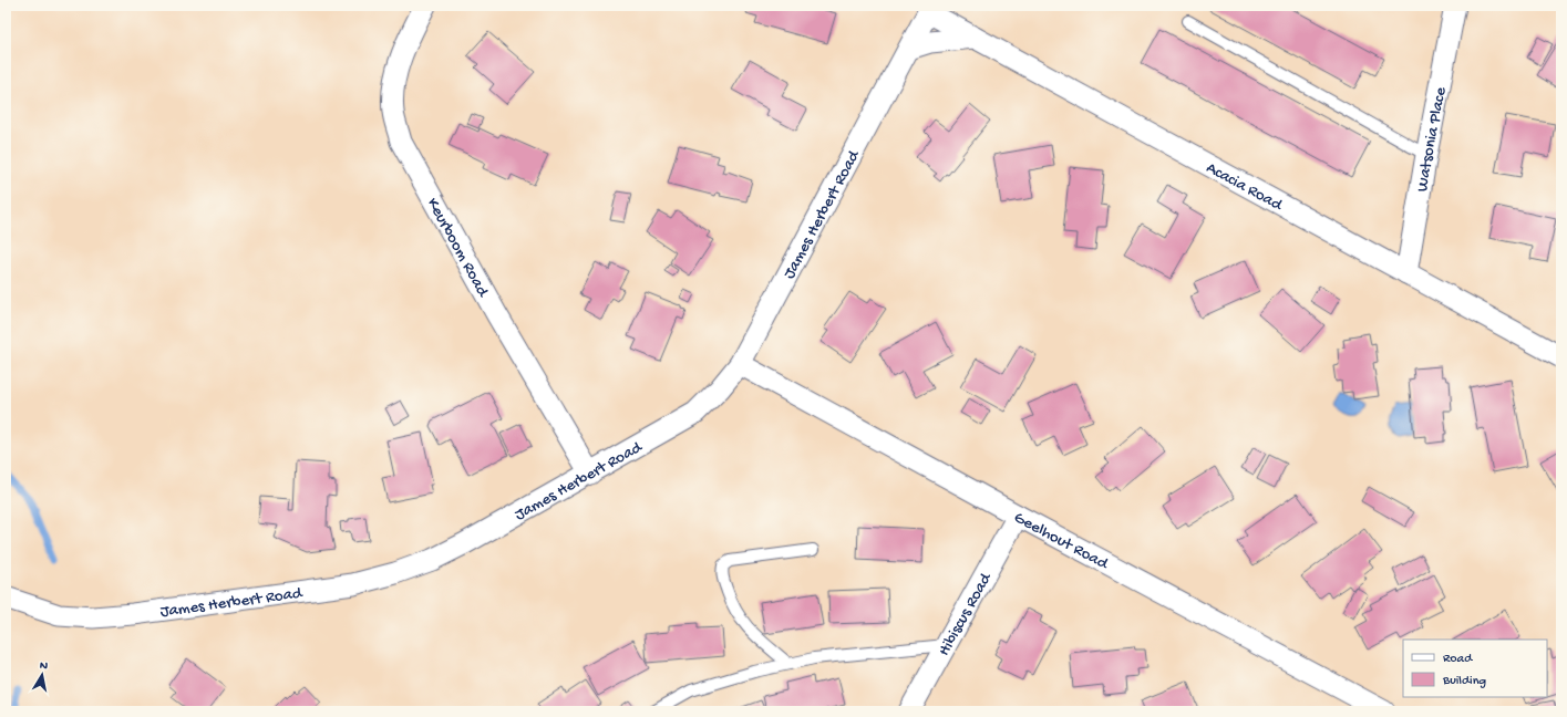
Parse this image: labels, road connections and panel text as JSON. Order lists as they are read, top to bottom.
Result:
{
  "streets": {
    "street": [
      "Watsonia Place",
      "Acacia Road",
      "James Herbert Road",
      "Keurboom Road",
      "Geelhout Road",
      "Hibiscus Road"
    ]
  },
  "crossings": [
    ["Watsonia Place", "Acacia Road"],
    ["Acacia Road", "James Herbert Road"],
    ["James Herbert Road", "Keurboom Road"],
    ["James Herbert Road", "Geelhout Road"],
    ["Geelhout Road", "Hibiscus Road"]
  ],
  "legend": ["Road", "Building"],
  "north": "top"
}
